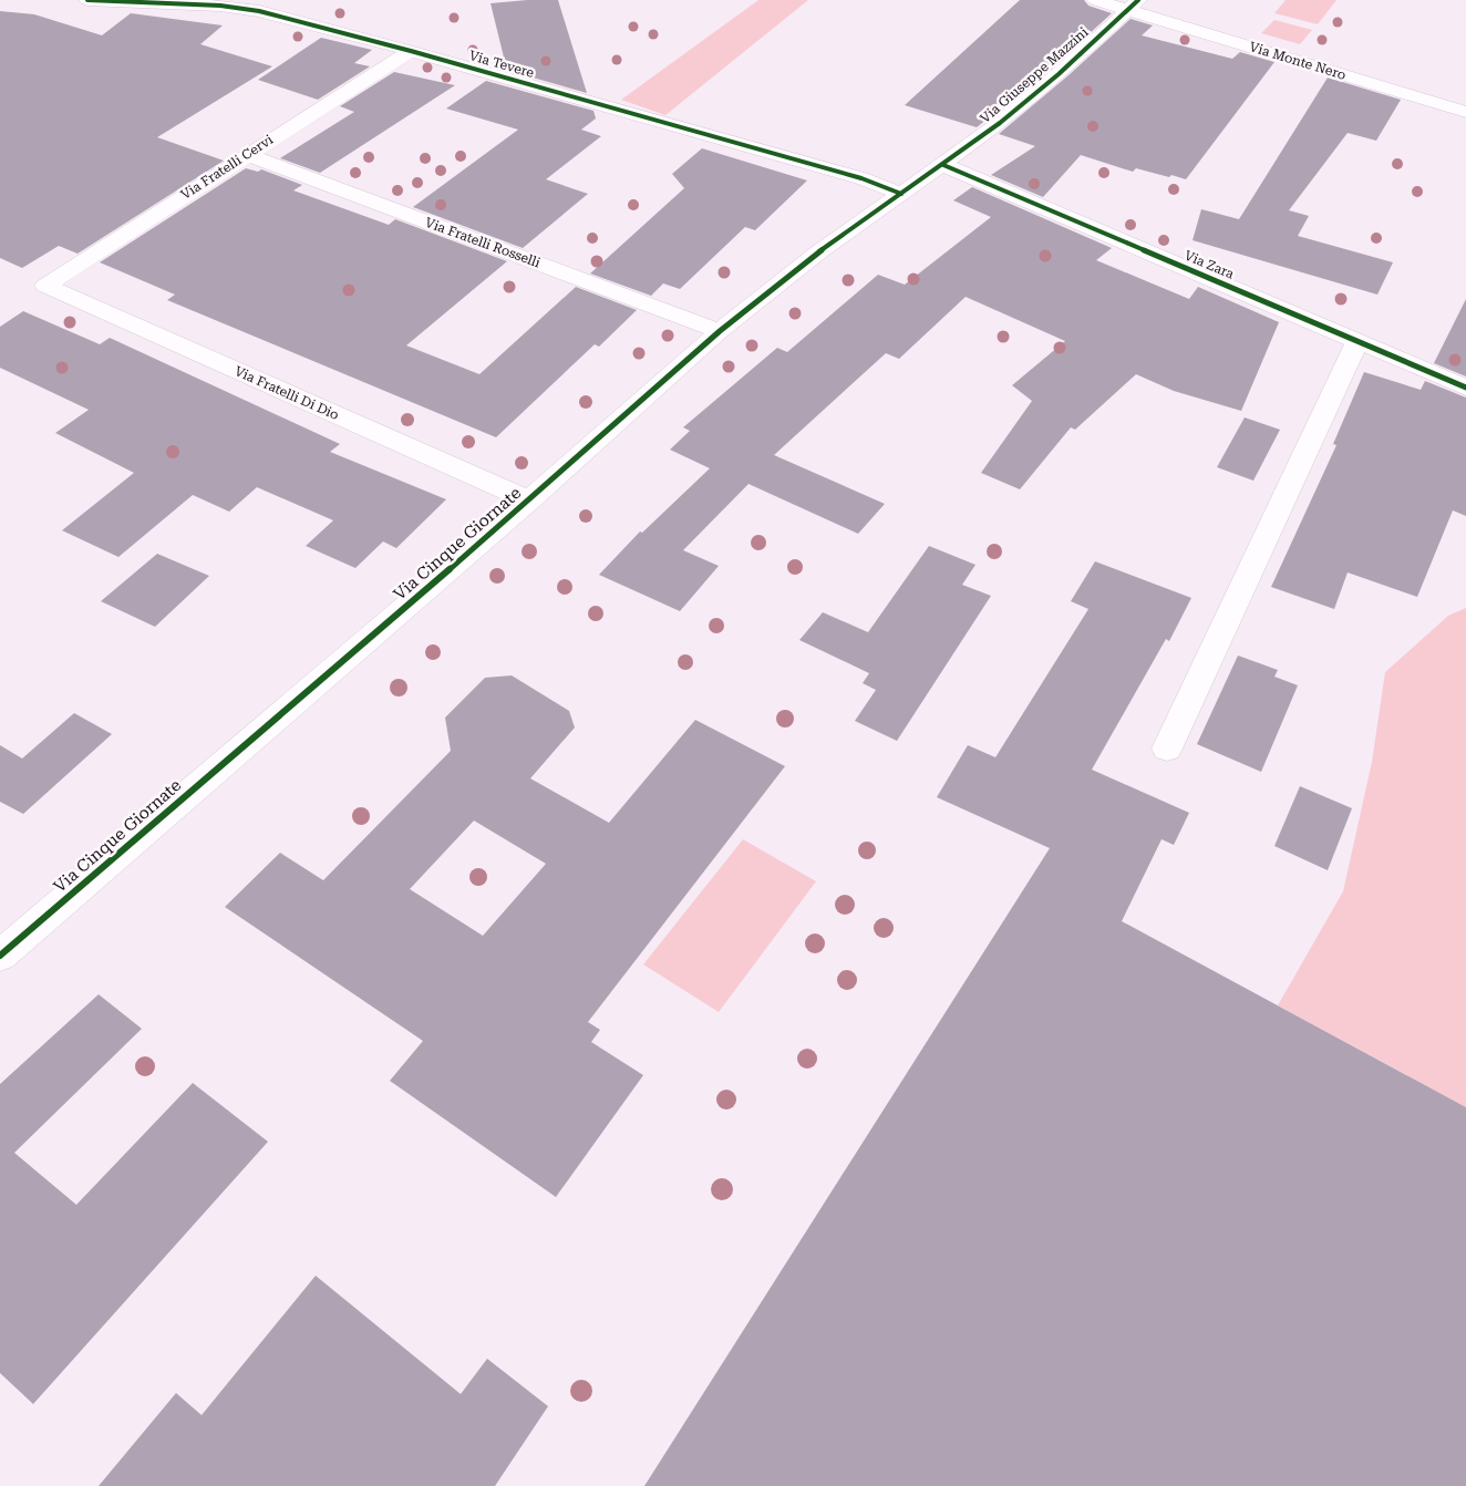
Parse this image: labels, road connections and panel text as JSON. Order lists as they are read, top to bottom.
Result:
{
  "streets": {
    "street": [
      "Via Monte Nero",
      "Via Tevere",
      "Via Giuseppe Mazzini",
      "Via Fratelli Cervi",
      "Via Fratelli Rosselli",
      "Via Zara",
      "Via Fratelli Di Dio",
      "Via Cinque Giornate"
    ]
  },
  "crossings": [
    ["Via Monte Nero", "Via Giuseppe Mazzini"],
    ["Via Tevere", "Via Fratelli Cervi"],
    ["Via Tevere", "Via Cinque Giornate"],
    ["Via Giuseppe Mazzini", "Via Zara"],
    ["Via Giuseppe Mazzini", "Via Cinque Giornate"],
    ["Via Fratelli Cervi", "Via Fratelli Rosselli"],
    ["Via Fratelli Cervi", "Via Fratelli Di Dio"],
    ["Via Fratelli Rosselli", "Via Cinque Giornate"],
    ["Via Zara", "Via Cinque Giornate"],
    ["Via Fratelli Di Dio", "Via Cinque Giornate"]
  ]
}
